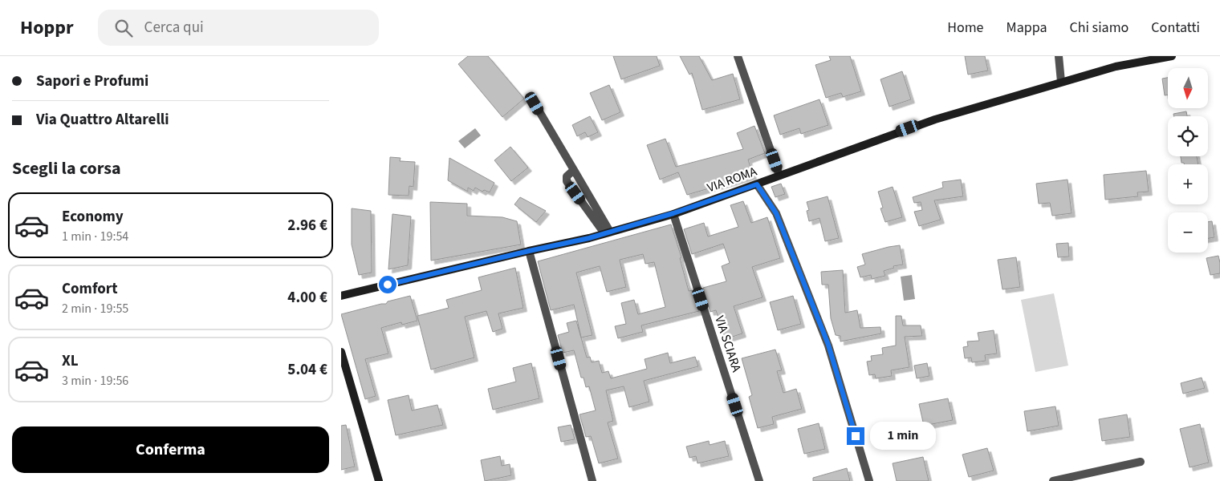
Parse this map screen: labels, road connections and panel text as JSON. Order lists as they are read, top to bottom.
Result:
{
  "streets": {
    "main road": ["VIA ROMA"],
    "street": ["VIA SCIARA"]
  },
  "crossings": [
    ["VIA ROMA", "VIA SCIARA"]
  ],
  "north": "bottom",
  "page": {
    "header": "Hoppr",
    "search": "Cerca qui",
    "nav": [
      "Home",
      "Mappa",
      "Chi siamo",
      "Contatti"
    ],
    "banner": ["Sapori e Profumi", "Via Quattro Altarelli"],
    "map_buttons": ["+", "−"],
    "heading": "Scegli la corsa",
    "list": [
      {
        "name": "Economy",
        "note": "1 min · 19:54",
        "value": "2.96 €"
      },
      {
        "name": "Comfort",
        "note": "2 min · 19:55",
        "value": "4.00 €"
      },
      {
        "name": "XL",
        "note": "3 min · 19:56",
        "value": "5.04 €"
      }
    ],
    "buttons": "Conferma",
    "bubble": "1 min"
  }
}
